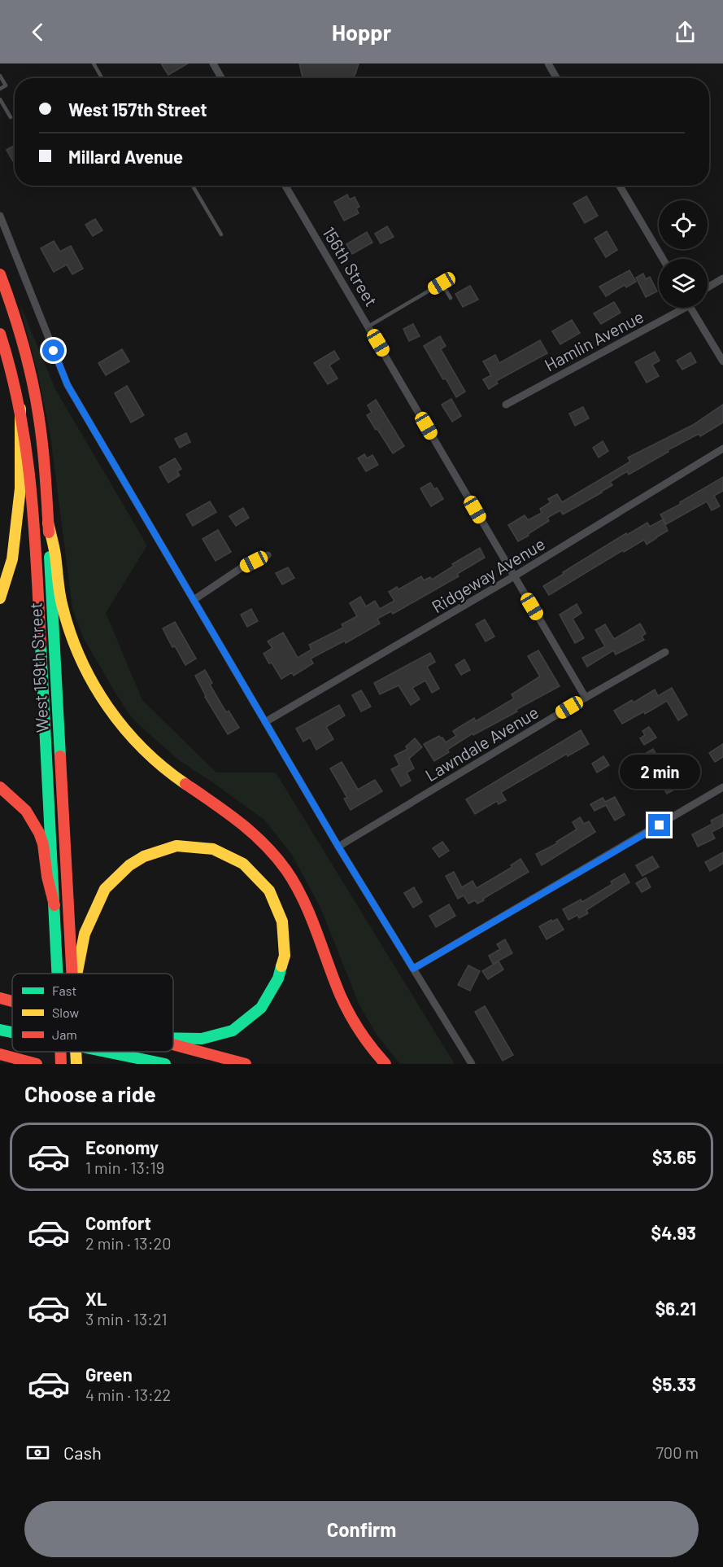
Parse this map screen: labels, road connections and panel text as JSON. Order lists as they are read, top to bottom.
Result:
{
  "streets": {
    "main road": ["West 159th Street"],
    "street": [
      "156th Street",
      "Hamlin Avenue",
      "Ridgeway Avenue",
      "Lawndale Avenue"
    ]
  },
  "crossings": [
    ["156th Street", "Ridgeway Avenue"],
    ["156th Street", "Lawndale Avenue"]
  ],
  "legend": ["Fast", "Slow", "Jam"],
  "page": {
    "header": "Hoppr",
    "banner": ["West 157th Street", "Millard Avenue"],
    "bubble": "2 min",
    "heading": "Choose a ride",
    "list": [
      {
        "name": "Economy",
        "note": "1 min · 13:19",
        "value": "$3.65"
      },
      {
        "name": "Comfort",
        "note": "2 min · 13:20",
        "value": "$4.93"
      },
      {
        "name": "XL",
        "note": "3 min · 13:21",
        "value": "$6.21"
      },
      {
        "name": "Green",
        "note": "4 min · 13:22",
        "value": "$5.33"
      }
    ],
    "pay": ["Cash", "700 m"],
    "buttons": "Confirm"
  }
}
